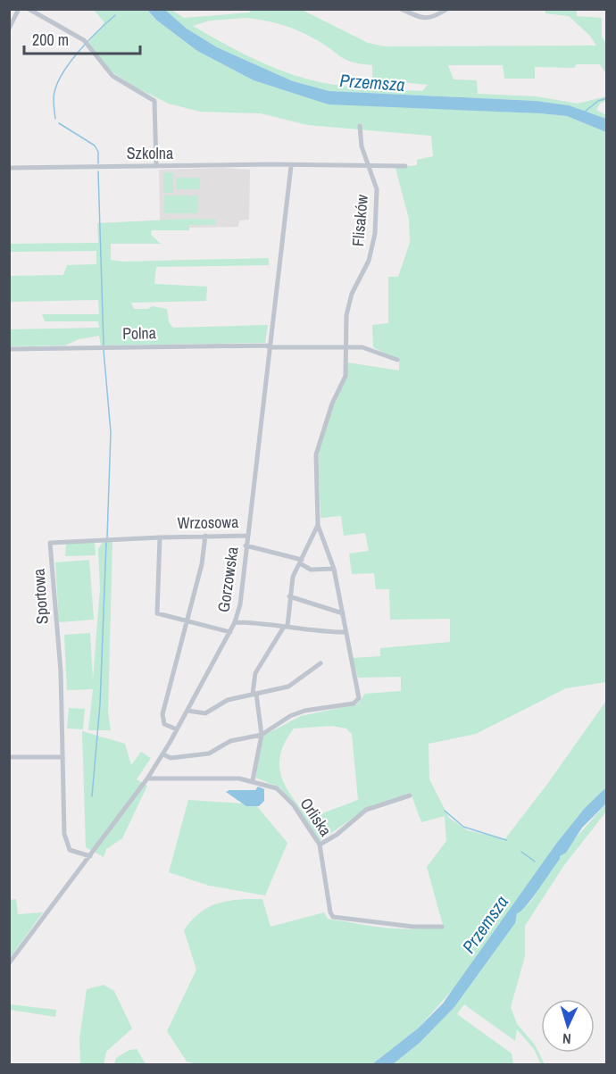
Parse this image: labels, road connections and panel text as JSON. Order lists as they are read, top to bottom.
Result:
{
  "streets": {
    "street": [
      "Szkolna",
      "Flisaków",
      "Polna",
      "Wrzosowa",
      "Gorzowska",
      "Sportowa",
      "Orliska"
    ]
  },
  "crossings": [
    ["Szkolna", "Flisaków"],
    ["Szkolna", "Gorzowska"],
    ["Flisaków", "Polna"],
    ["Polna", "Gorzowska"],
    ["Wrzosowa", "Gorzowska"],
    ["Wrzosowa", "Sportowa"],
    ["Gorzowska", "Sportowa"],
    ["Gorzowska", "Orliska"]
  ],
  "water": ["Przemsza"],
  "scale_bar": "200 m",
  "north": "bottom"
}
